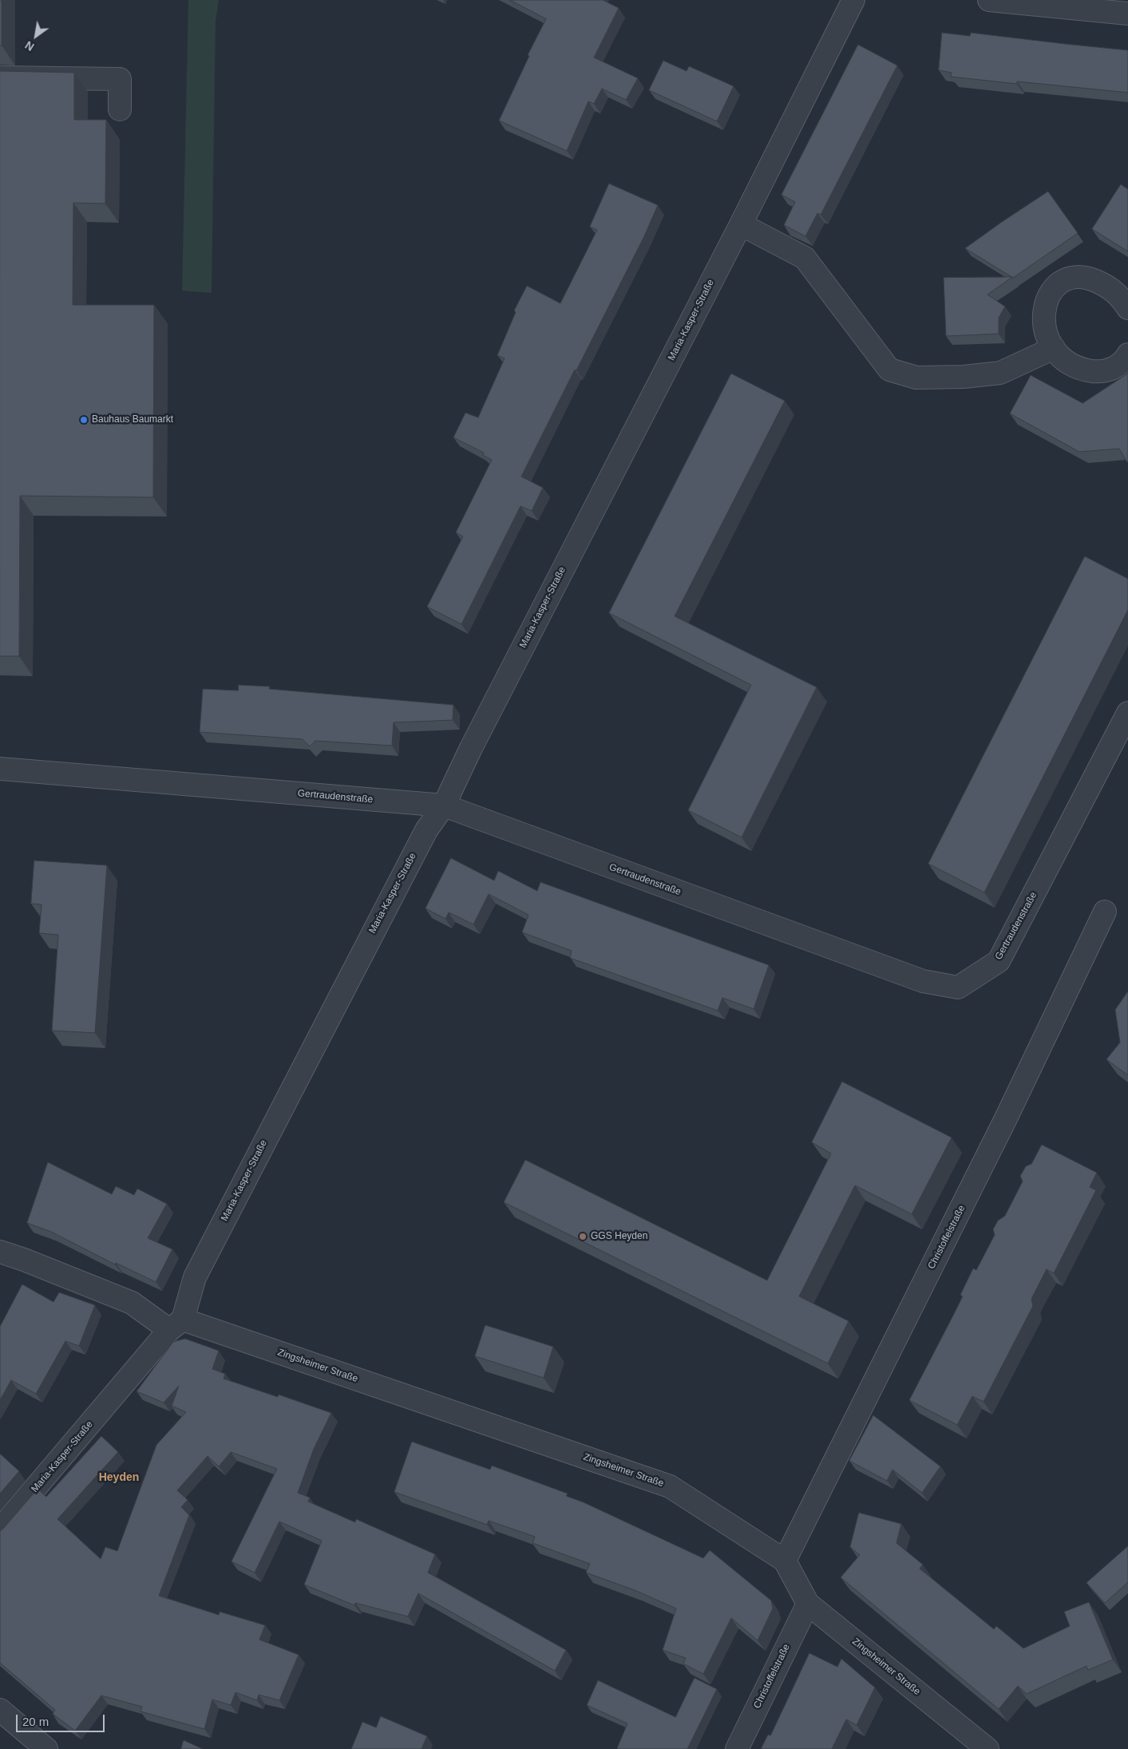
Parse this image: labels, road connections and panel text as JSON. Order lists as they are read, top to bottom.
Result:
{
  "streets": {
    "street": [
      "Maria-Kasper-Straße",
      "Gertraudenstraße",
      "Christoffelstraße",
      "Zingsheimer Straße"
    ]
  },
  "crossings": [
    ["Maria-Kasper-Straße", "Gertraudenstraße"],
    ["Maria-Kasper-Straße", "Zingsheimer Straße"],
    ["Christoffelstraße", "Zingsheimer Straße"]
  ],
  "districts": ["Heyden"],
  "places": ["Bauhaus Baumarkt", "GGS Heyden"],
  "scale_bar": "20 m",
  "north": "bottom left"
}
